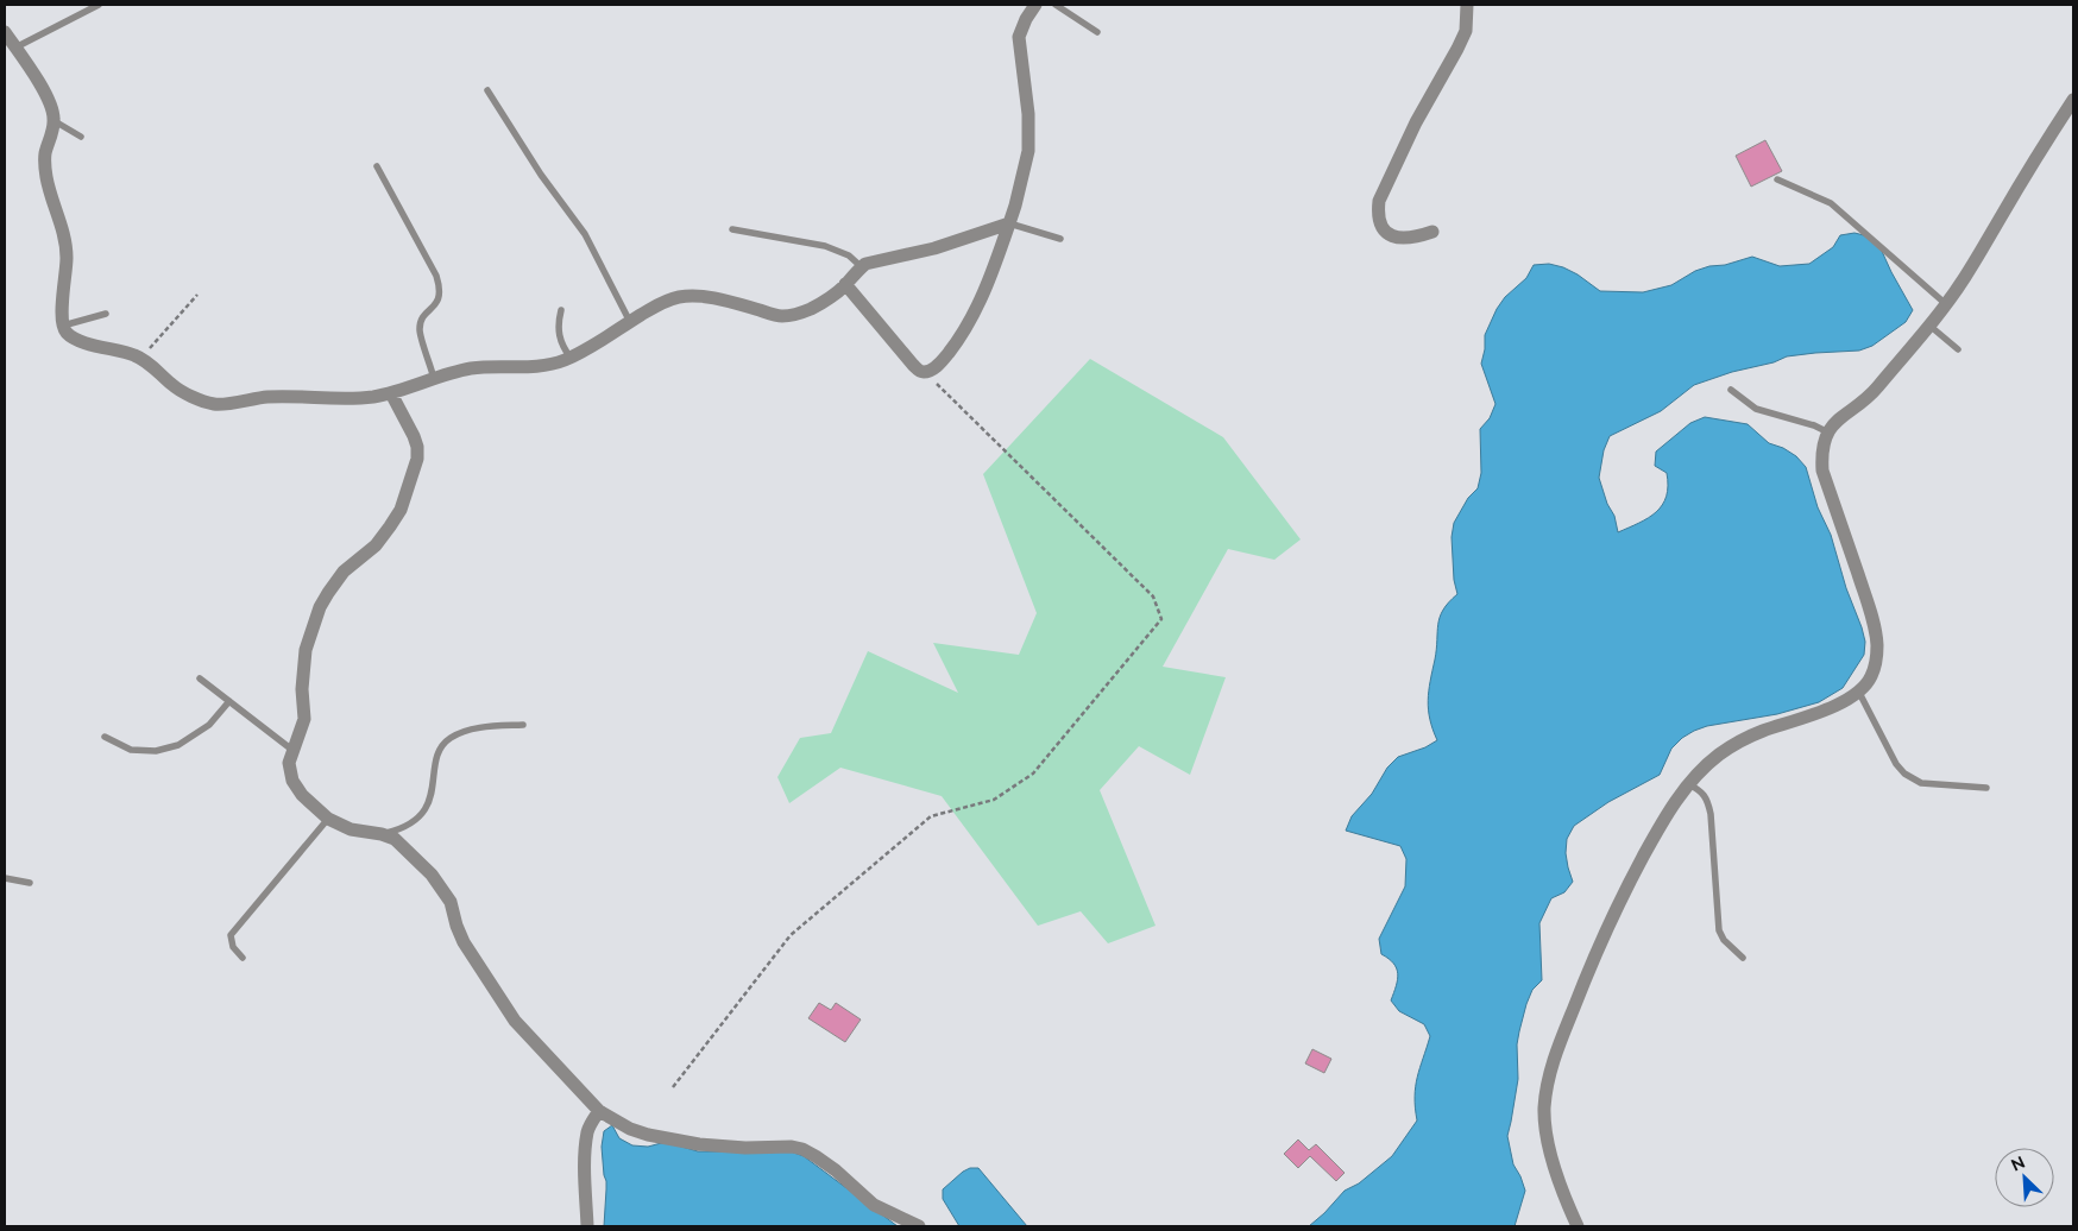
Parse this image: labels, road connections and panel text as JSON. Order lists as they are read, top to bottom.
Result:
{
  "north": "top left"
}
